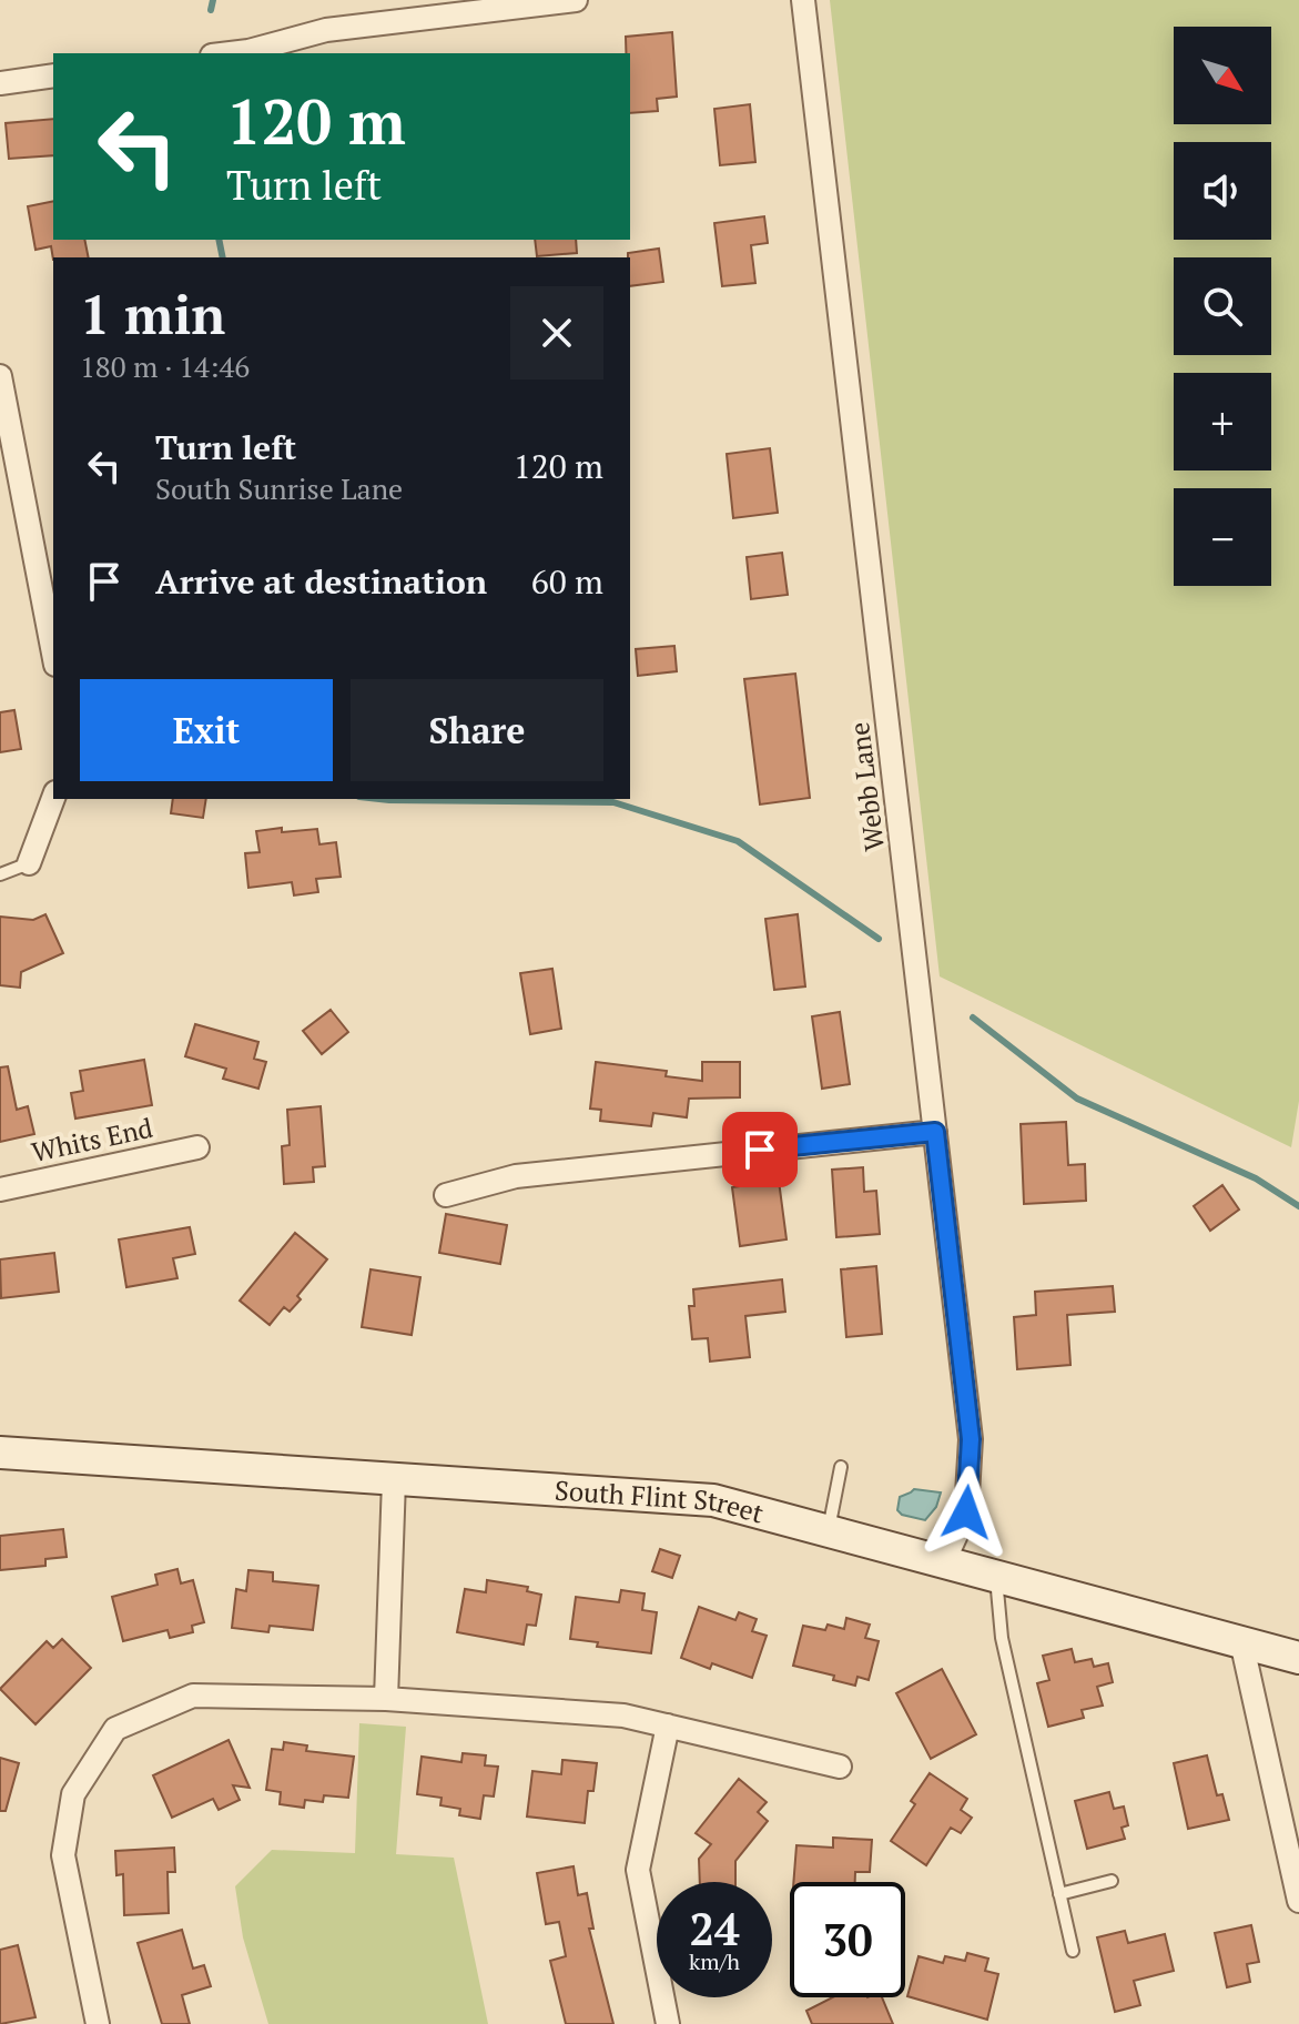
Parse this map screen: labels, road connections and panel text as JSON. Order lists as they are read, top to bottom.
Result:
{
  "streets": {
    "main road": ["South Flint Street"],
    "street": ["Webb Lane", "Whits End"]
  },
  "crossings": [
    ["Webb Lane", "South Flint Street"]
  ],
  "north": "bottom right",
  "page": {
    "map_buttons": ["+", "−"],
    "turn": ["120 m", "Turn left"],
    "heading": ["1 min", "180 m · 14:46"],
    "list": [
      {
        "name": "Turn left",
        "note": "South Sunrise Lane",
        "value": "120 m"
      },
      {
        "name": "Arrive at destination",
        "value": "60 m"
      }
    ],
    "buttons": ["Exit", "Share"],
    "speed": "24 km/h",
    "limit": "30"
  }
}
